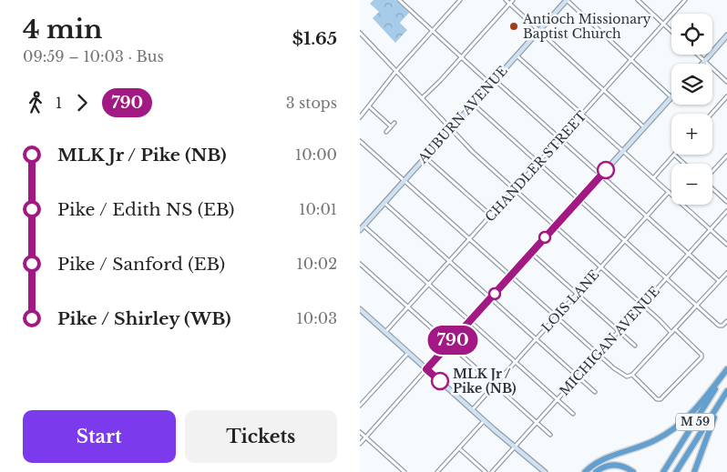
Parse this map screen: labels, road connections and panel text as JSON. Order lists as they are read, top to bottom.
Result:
{
  "streets": {
    "highway": ["M 59"],
    "main road": ["AUBURN AVENUE"],
    "street": ["CHANDLER STREET", "LOIS LANE", "MICHIGAN AVENUE"]
  },
  "places": ["Antioch Missionary Baptist Church", "MLK Jr / Pike (NB)"],
  "lines": ["bus line 790"],
  "page": {
    "heading": ["4 min", "09:59 – 10:03 · Bus", "$1.65"],
    "on_map": "790",
    "map_buttons": ["+", "−"],
    "legs": ["1", "790", "3 stops"],
    "list": [
      {
        "name": "MLK Jr / Pike (NB)",
        "value": "10:00"
      },
      {
        "name": "Pike / Edith NS (EB)",
        "value": "10:01"
      },
      {
        "name": "Pike / Sanford (EB)",
        "value": "10:02"
      },
      {
        "name": "Pike / Shirley (WB)",
        "value": "10:03"
      }
    ],
    "buttons": ["Start", "Tickets"]
  }
}
